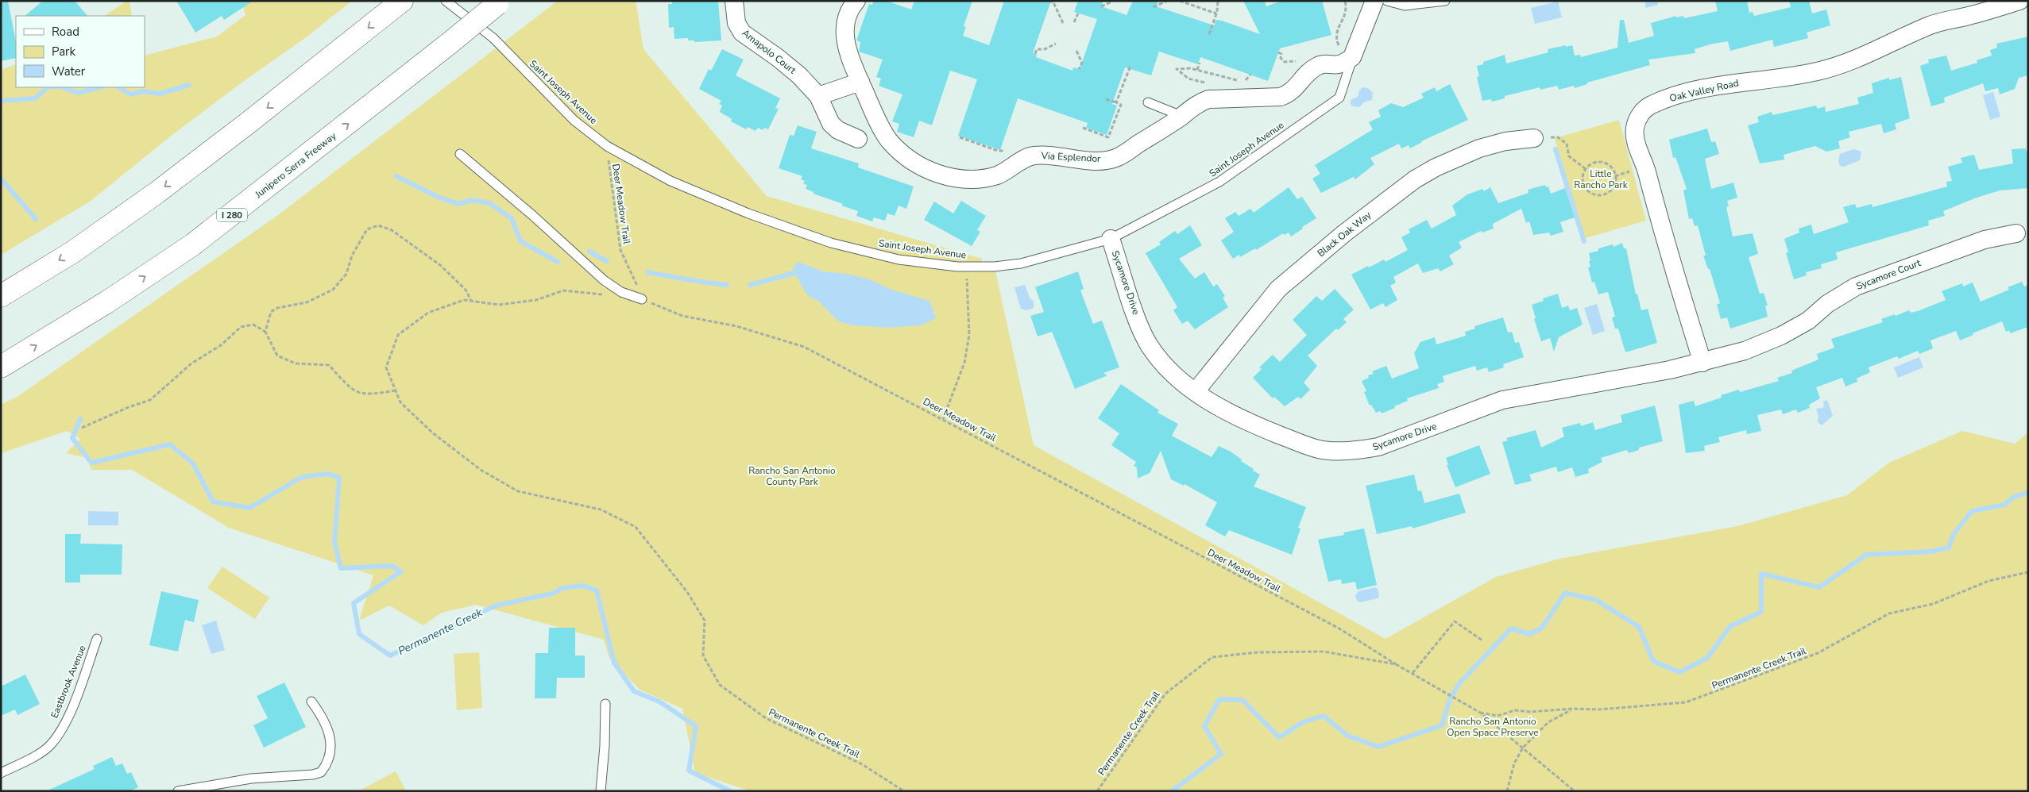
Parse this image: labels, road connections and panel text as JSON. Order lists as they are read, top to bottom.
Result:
{
  "streets": {
    "highway": ["Junipero Serra Freeway", "I 280"],
    "street": [
      "Amapolo Court",
      "Oak Valley Road",
      "Via Esplendor",
      "Black Oak Way",
      "Sycamore Court",
      "Sycamore Drive"
    ],
    "lane": ["Saint Joseph Avenue", "Eastbrook Avenue"],
    "path": ["Deer Meadow Trail", "Permanente Creek Trail"]
  },
  "crossings": [
    ["Oak Valley Road", "Sycamore Court"],
    ["Oak Valley Road", "Sycamore Drive"],
    ["Saint Joseph Avenue", "Via Esplendor"],
    ["Saint Joseph Avenue", "Deer Meadow Trail"],
    ["Saint Joseph Avenue", "Sycamore Drive"],
    ["Deer Meadow Trail", "Permanente Creek Trail"],
    ["Black Oak Way", "Sycamore Drive"],
    ["Sycamore Court", "Sycamore Drive"]
  ],
  "water": ["Permanente Creek"],
  "parks": ["Little Rancho Park", "Rancho San Antonio County Park", "Rancho San Antonio Open Space Preserve"],
  "legend": ["Road", "Park", "Water"]
}
